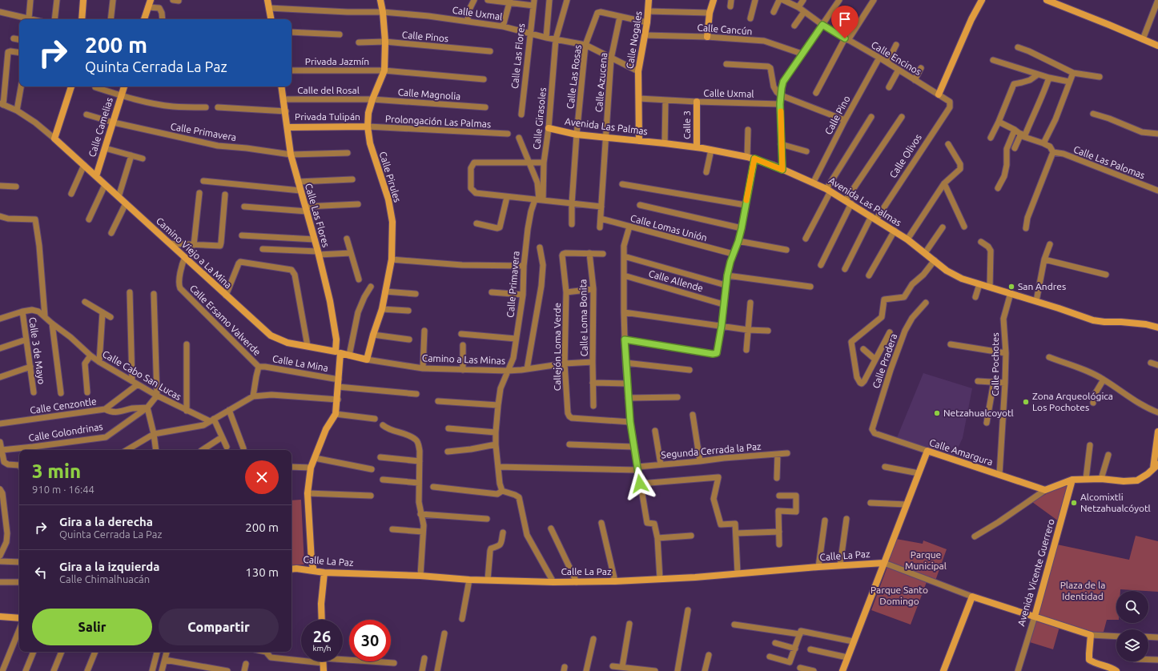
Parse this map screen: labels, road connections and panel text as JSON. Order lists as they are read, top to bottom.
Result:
{
  "streets": {
    "main road": [
      "Calle Nogales",
      "Calle Las Flores",
      "Privada Tulipán",
      "Calle 3",
      "Avenida Las Palmas",
      "Calle Camelias",
      "Calle Pirules",
      "Camino Viejo a La Mina",
      "Camino a Las Minas",
      "Calle Amargura",
      "Calle La Paz",
      "Avenida Vicente Guerrero"
    ],
    "street": [
      "Calle Uxmal",
      "Calle Cancún",
      "Calle Pinos",
      "Calle Encinos",
      "Privada Jazmín",
      "Calle Las Rosas",
      "Calle Azucena",
      "Calle del Rosal",
      "Calle Magnolia",
      "Calle Pino",
      "Calle Girasoles",
      "Prolongación Las Palmas",
      "Calle Primavera",
      "Calle Olivos",
      "Calle Las Palomas",
      "Calle Lomas Unión",
      "Calle Allende",
      "Calle Loma Bonita",
      "Calle Ersamo Valverde",
      "Callejón Loma Verde",
      "Calle 3 de Mayo",
      "Calle Pradera",
      "Calle La Mina",
      "Calle Pochotes",
      "Calle Cabo San Lucas",
      "Calle Cenzontle",
      "Calle Golondrinas",
      "Segunda Cerrada la Paz"
    ]
  },
  "crossings": [
    ["Calle Uxmal", "Calle Nogales"],
    ["Calle Uxmal", "Calle Las Flores"],
    ["Calle Uxmal", "Calle Las Rosas"],
    ["Calle Uxmal", "Calle Azucena"],
    ["Calle Uxmal", "Calle Girasoles"],
    ["Calle Uxmal", "Calle 3"],
    ["Calle Uxmal", "Calle Pirules"],
    ["Calle Cancún", "Calle Nogales"],
    ["Calle Pinos", "Calle Pirules"],
    ["Calle Nogales", "Avenida Las Palmas"],
    ["Calle Las Flores", "Calle del Rosal"],
    ["Calle Las Flores", "Privada Tulipán"],
    ["Calle Las Flores", "Calle Primavera"],
    ["Calle Las Flores", "Camino Viejo a La Mina"],
    ["Calle Las Flores", "Camino a Las Minas"],
    ["Calle Las Flores", "Calle La Mina"],
    ["Calle Las Flores", "Calle La Paz"],
    ["Calle Encinos", "Calle Pino"],
    ["Calle Encinos", "Calle Olivos"],
    ["Privada Jazmín", "Calle Pirules"],
    ["Calle Las Rosas", "Calle Azucena"],
    ["Calle Las Rosas", "Avenida Las Palmas"],
    ["Calle Azucena", "Avenida Las Palmas"],
    ["Calle Azucena", "Calle Lomas Unión"],
    ["Calle del Rosal", "Calle Magnolia"],
    ["Calle del Rosal", "Calle Pirules"],
    ["Calle Magnolia", "Calle Pirules"],
    ["Calle Pino", "Avenida Las Palmas"],
    ["Privada Tulipán", "Prolongación Las Palmas"],
    ["Privada Tulipán", "Calle Pirules"],
    ["Calle Girasoles", "Avenida Las Palmas"],
    ["Calle Girasoles", "Calle Primavera"],
    ["Prolongación Las Palmas", "Calle Pirules"],
    ["Calle 3", "Avenida Las Palmas"],
    ["Avenida Las Palmas", "Calle Olivos"],
    ["Avenida Las Palmas", "Calle Pochotes"],
    ["Calle Camelias", "Calle Primavera"],
    ["Calle Camelias", "Camino Viejo a La Mina"],
    ["Calle Primavera", "Camino a Las Minas"],
    ["Calle Primavera", "Segunda Cerrada la Paz"],
    ["Calle Pirules", "Camino a Las Minas"],
    ["Camino Viejo a La Mina", "Calle Ersamo Valverde"],
    ["Camino Viejo a La Mina", "Camino a Las Minas"],
    ["Calle Loma Bonita", "Callejón Loma Verde"],
    ["Calle Loma Bonita", "Camino a Las Minas"],
    ["Calle Ersamo Valverde", "Calle La Mina"],
    ["Callejón Loma Verde", "Camino a Las Minas"],
    ["Calle 3 de Mayo", "Calle Cabo San Lucas"],
    ["Calle Pradera", "Calle Amargura"],
    ["Calle Pochotes", "Calle Amargura"],
    ["Calle Cabo San Lucas", "Calle Golondrinas"],
    ["Calle Cenzontle", "Calle Golondrinas"]
  ],
  "parks": ["Parque Municipal", "Plaza de la Identidad", "Parque Santo Domingo"],
  "places": [
    "San Andres",
    "Zona Arqueológica Los Pochotes",
    "Netzahualcoyotl",
    "Alcomixtli Netzahualcóyotl"
  ],
  "page": {
    "turn": ["200 m", "Quinta Cerrada La Paz"],
    "heading": ["3 min", "910 m · 16:44"],
    "list": [
      {
        "name": "Gira a la derecha",
        "note": "Quinta Cerrada La Paz",
        "value": "200 m"
      },
      {
        "name": "Gira a la izquierda",
        "note": "Calle Chimalhuacán",
        "value": "130 m"
      }
    ],
    "buttons": ["Salir", "Compartir"],
    "speed": "26 km/h",
    "limit": "30"
  }
}
